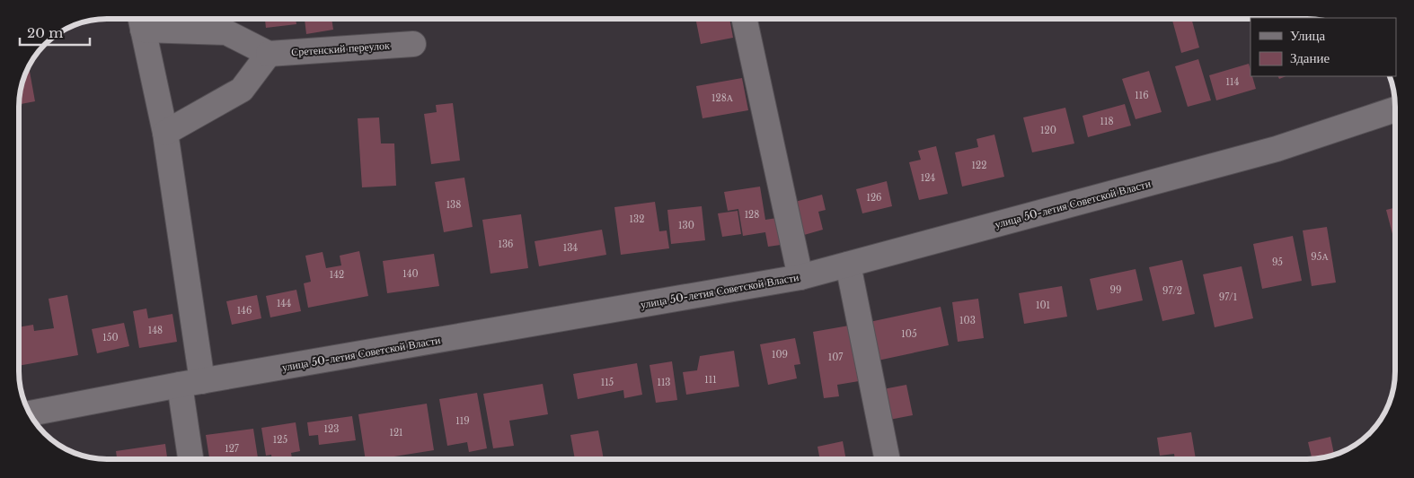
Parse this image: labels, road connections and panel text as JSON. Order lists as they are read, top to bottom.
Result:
{
  "streets": {
    "street": ["Сретенский переулок", "улица 50-летия Советской Власти"]
  },
  "house_numbers": [
    "114",
    "116",
    "128А",
    "118",
    "120",
    "122",
    "124",
    "126",
    "138",
    "128",
    "132",
    "130",
    "136",
    "134",
    "95А",
    "95",
    "140",
    "142",
    "99",
    "97/2",
    "97/1",
    "144",
    "101",
    "146",
    "103",
    "148",
    "105",
    "150",
    "109",
    "107",
    "111",
    "115",
    "113",
    "119",
    "123",
    "121",
    "125",
    "127"
  ],
  "legend": ["Улица", "Здание"],
  "scale_bar": "20 m"
}
